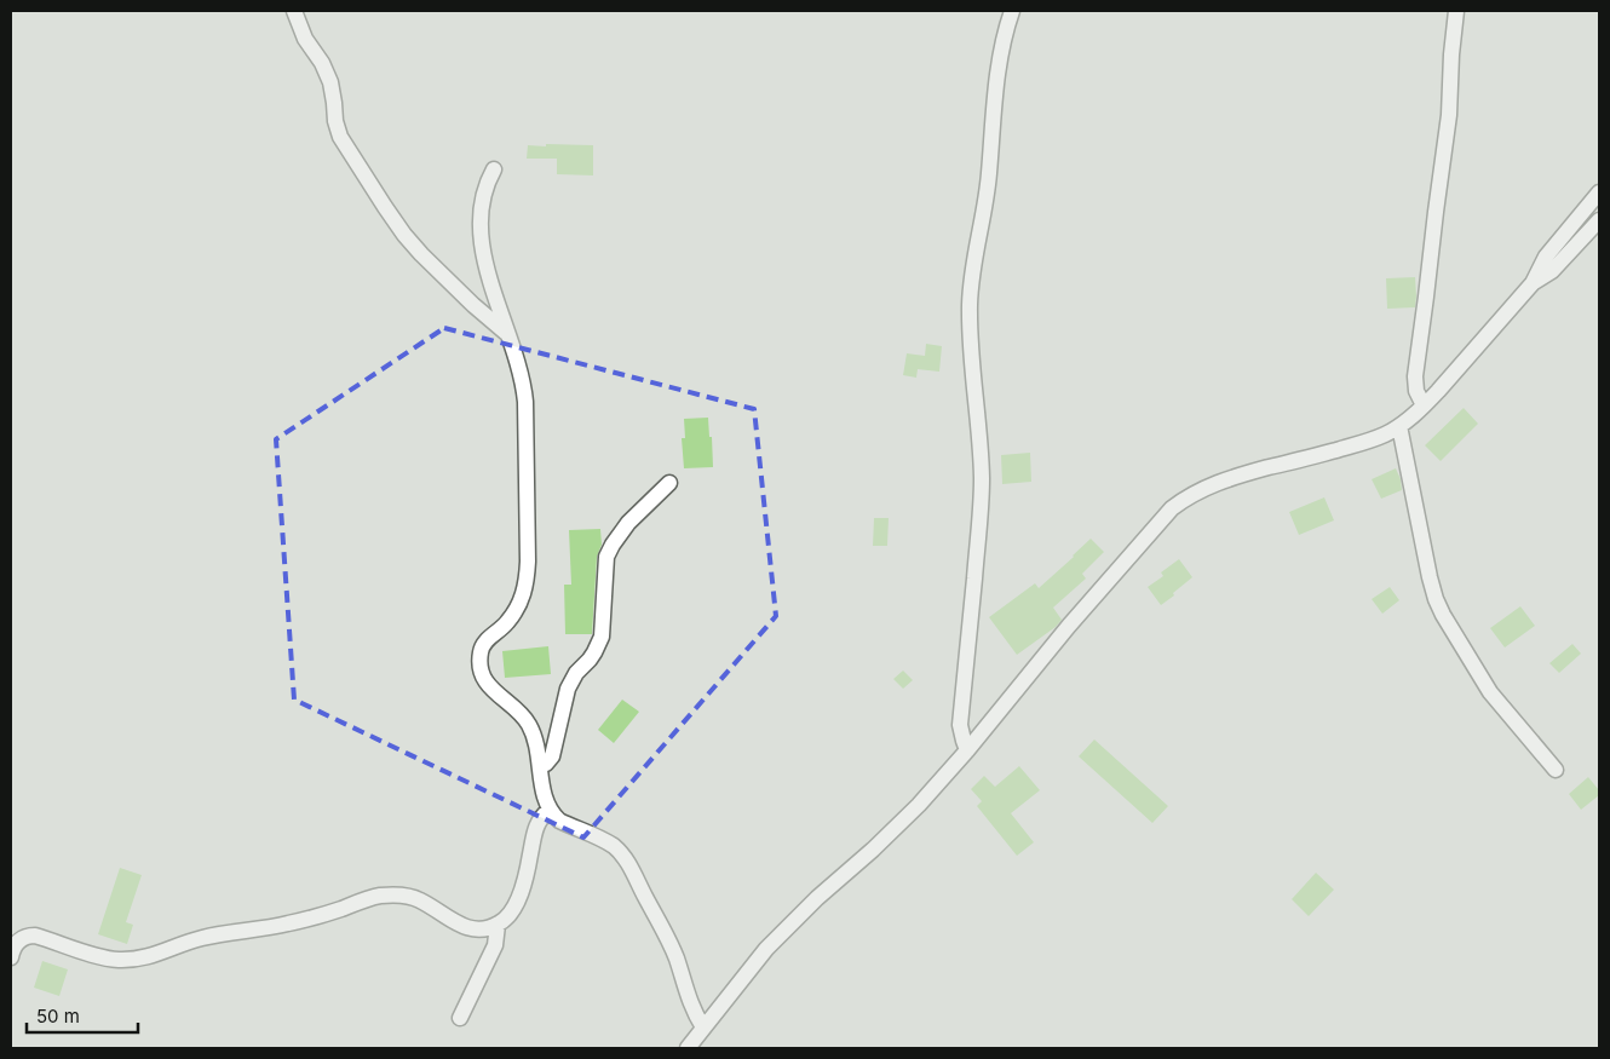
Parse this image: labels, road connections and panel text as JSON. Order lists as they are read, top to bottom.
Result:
{
  "scale_bar": "50 m"
}
